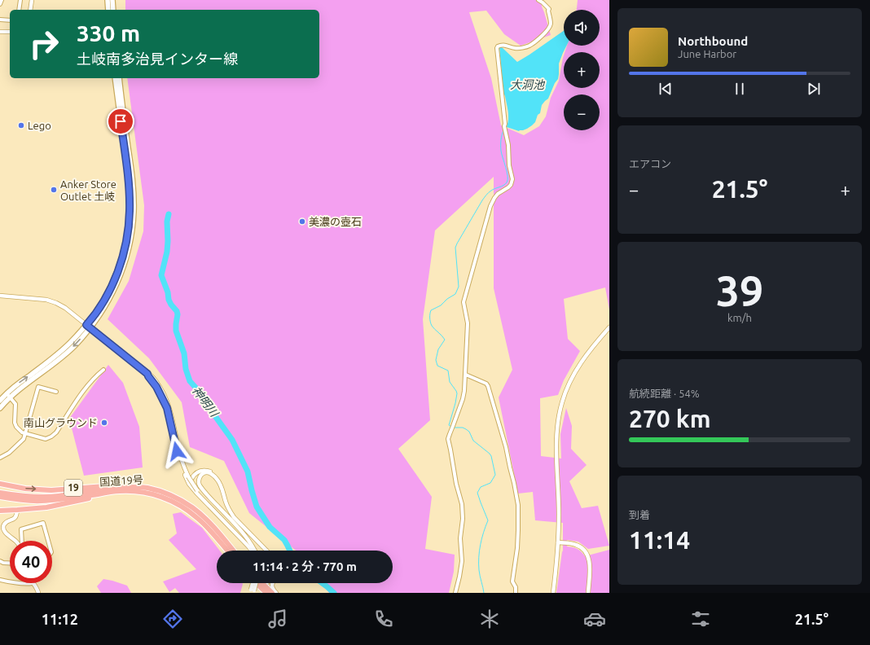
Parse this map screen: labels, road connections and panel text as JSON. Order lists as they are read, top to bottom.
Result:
{
  "streets": {
    "highway": ["国道19号", "19"]
  },
  "crossings": [
    ["国道19号", "19"]
  ],
  "water": ["大洞池", "神明川"],
  "places": [
    "Lego",
    "Anker Store Outlet 土岐",
    "美濃の壺石",
    "南山グラウンド"
  ],
  "page": {
    "map_buttons": ["+", "−"],
    "turn": ["330 m", "土岐南多治見インター線"],
    "song": ["Northbound", "June Harbor"],
    "tile": [
      "エアコン",
      ["39", "km/h"],
      ["航続距離 · 54%", "270 km"],
      ["到着", "11:14"]
    ],
    "heat": ["−", "21.5°", "+"],
    "limit": "40",
    "trip": "11:14 · 2 分 · 770 m",
    "tabs": ["11:12", "21.5°"]
  }
}
